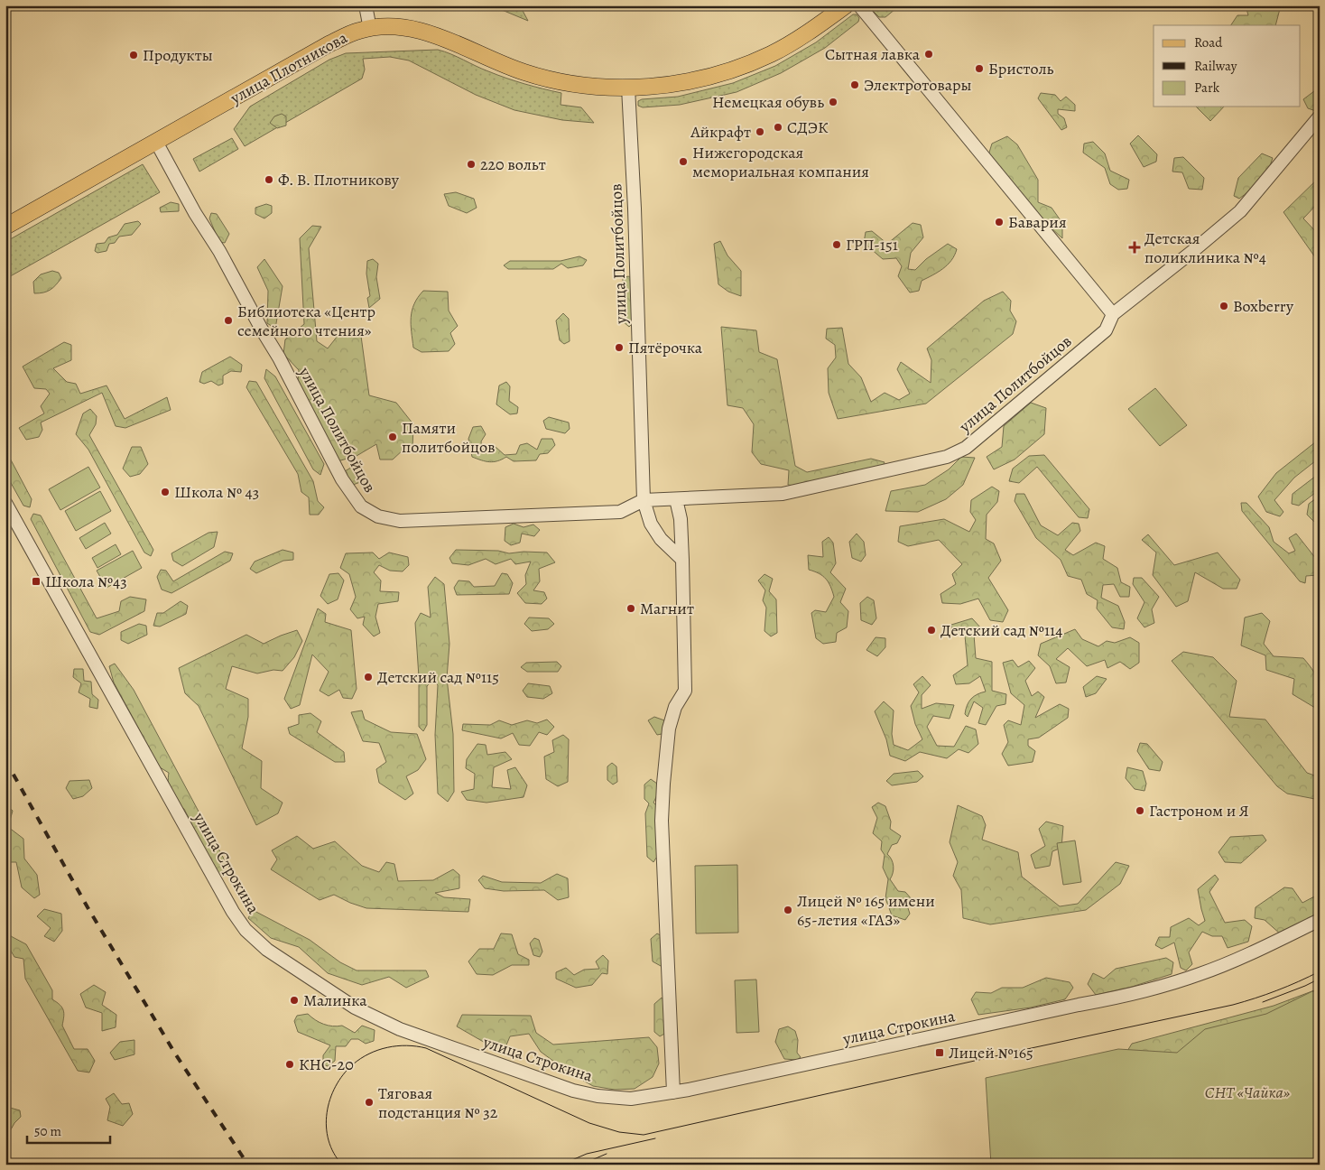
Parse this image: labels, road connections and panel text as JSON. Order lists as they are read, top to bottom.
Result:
{
  "streets": {
    "main road": ["улица Плотникова"],
    "street": ["улица Политбойцов", "улица Строкина"]
  },
  "crossings": [
    ["улица Плотникова", "улица Политбойцов"]
  ],
  "parks": ["СНТ «Чайка»"],
  "places": {
    "other": [
      "Сытная лавка",
      "Продукты",
      "Бристоль",
      "Электротовары",
      "Немецкая обувь",
      "СДЭК",
      "Айкрафт",
      "Нижегородская мемориальная компания",
      "220 вольт",
      "Ф. В. Плотникову",
      "Бавария",
      "ГРП-151",
      "Boxberry",
      "Библиотека «Центр семейного чтения»",
      "Пятёрочка",
      "Памяти политбойцов",
      "Школа № 43",
      "Магнит",
      "Детский сад №114",
      "Детский сад №115",
      "Гастроном и Я",
      "Лицей № 165 имени 65-летия «ГАЗ»",
      "Малинка",
      "КНС-20",
      "Тяговая подстанция № 32"
    ],
    "health": ["Детская поликлиника №4"],
    "transit": ["Школа №43", "Лицей №165"]
  },
  "legend": ["Road", "Railway", "Park"],
  "scale_bar": "50 m"
}
